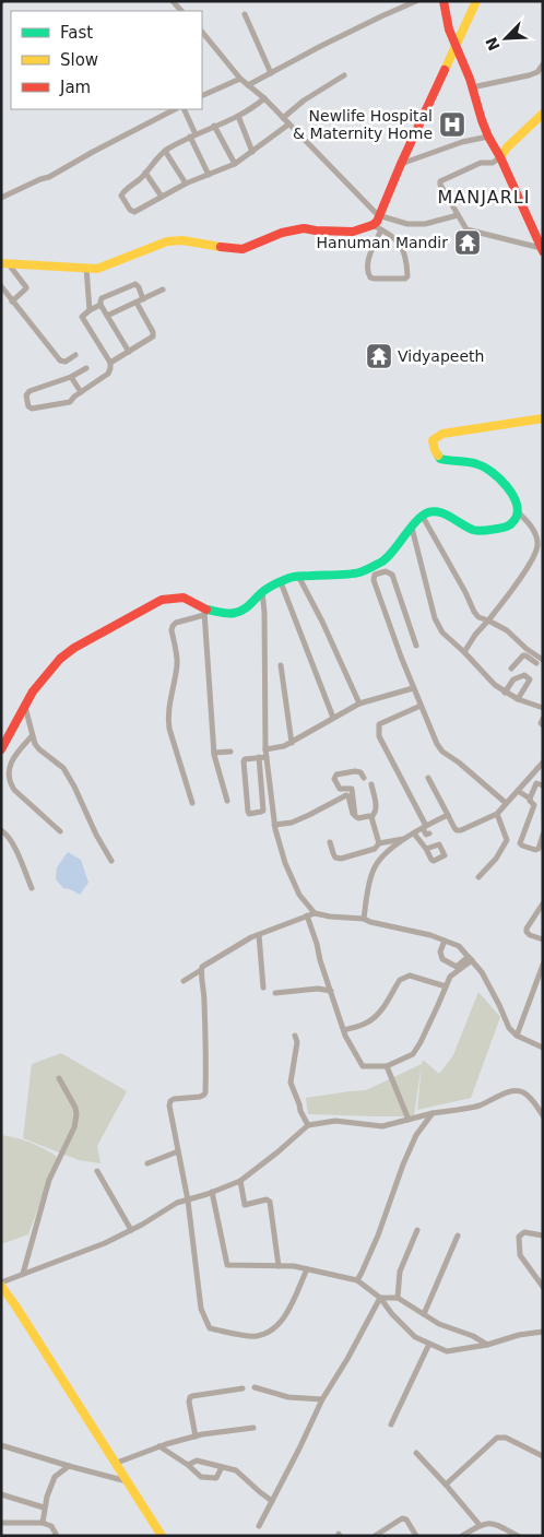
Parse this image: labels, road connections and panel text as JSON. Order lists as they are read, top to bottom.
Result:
{
  "districts": ["MANJARLI"],
  "places": {
    "hospital": ["Newlife Hospital & Maternity Home"],
    "temple": ["Hanuman Mandir", "Vidyapeeth"]
  },
  "legend": ["Fast", "Slow", "Jam"],
  "north": "bottom left"
}
